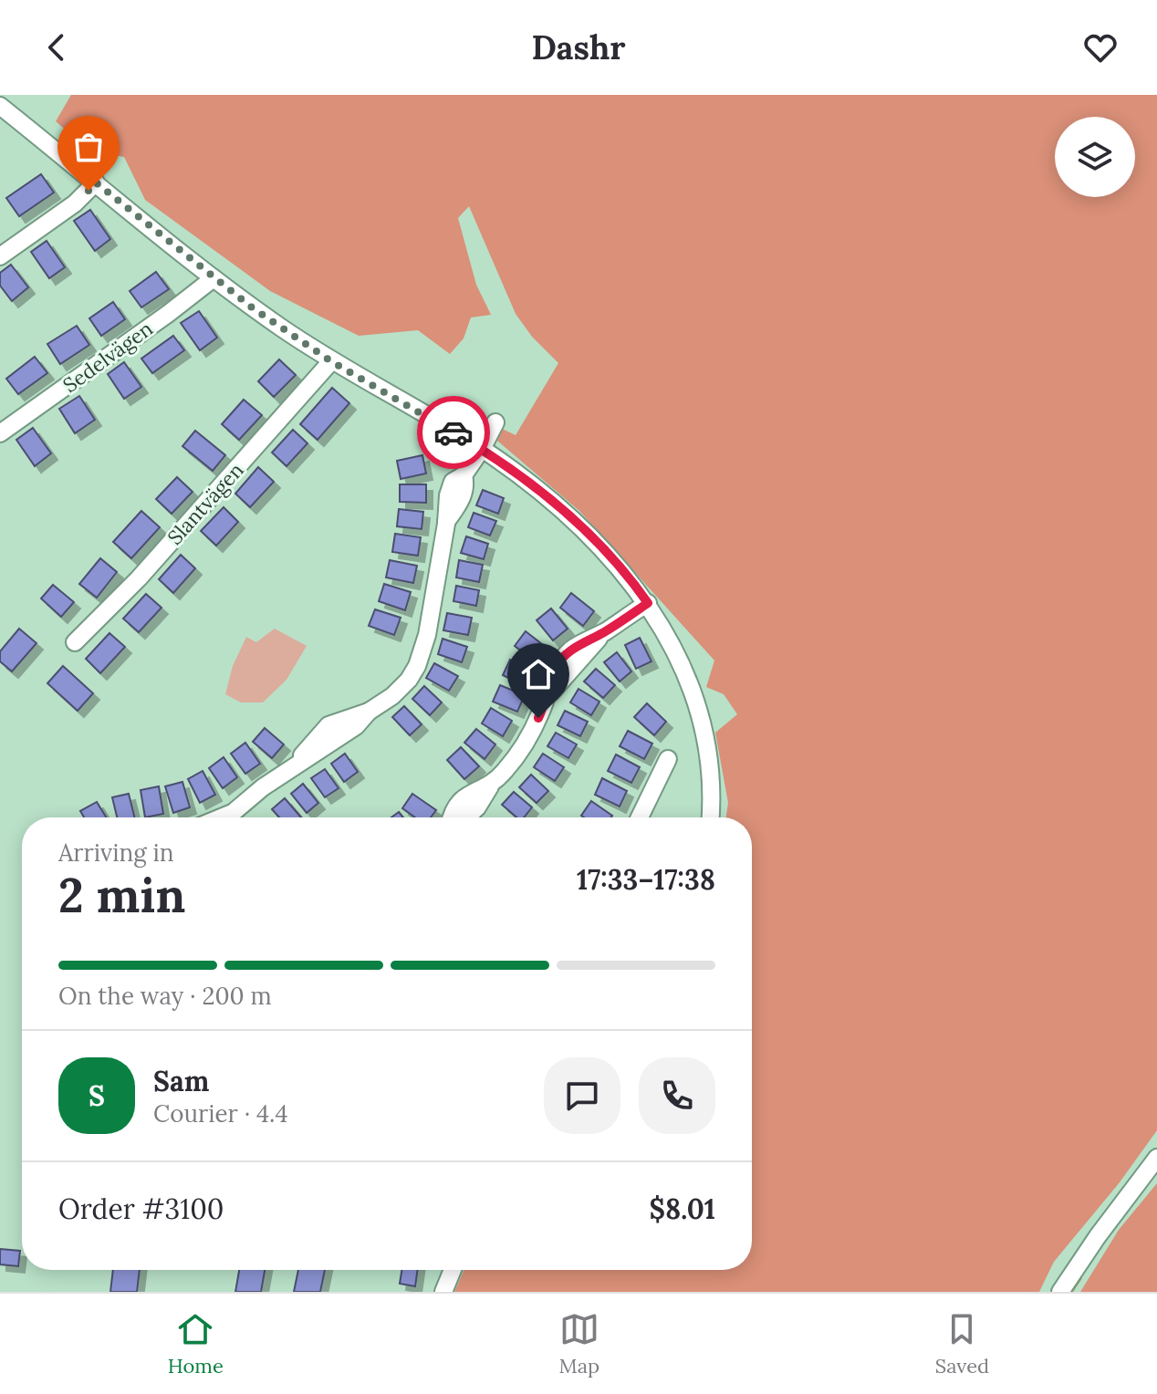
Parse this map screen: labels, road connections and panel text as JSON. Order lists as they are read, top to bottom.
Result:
{
  "streets": {
    "street": ["Sedelvägen", "Slantvägen"]
  },
  "page": {
    "header": "Dashr",
    "heading": ["2 min", "Arriving in", "17:33–17:38"],
    "panel": [
      "Sam",
      "Courier · 4.4",
      "Order #3100",
      "$8.01"
    ],
    "bar": "On the way · 200 m",
    "round": "S",
    "tabs": ["Home", "Map", "Saved"]
  }
}
